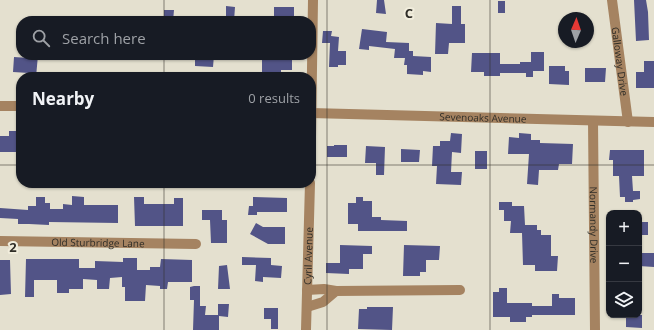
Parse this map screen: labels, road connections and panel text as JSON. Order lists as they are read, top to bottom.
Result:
{
  "streets": {
    "street": [
      "Galloway Drive",
      "Sevenoaks Avenue",
      "Normandy Drive",
      "Old Sturbridge Lane",
      "Cyril Avenue"
    ]
  },
  "crossings": [
    ["Galloway Drive", "Sevenoaks Avenue"],
    ["Sevenoaks Avenue", "Normandy Drive"]
  ],
  "north": "top",
  "page": {
    "search": "Search here",
    "heading": ["Nearby", "0 results"],
    "map_buttons": ["+", "−"]
  },
  "grid": {
    "columns": ["C"],
    "rows": ["2"]
  }
}
